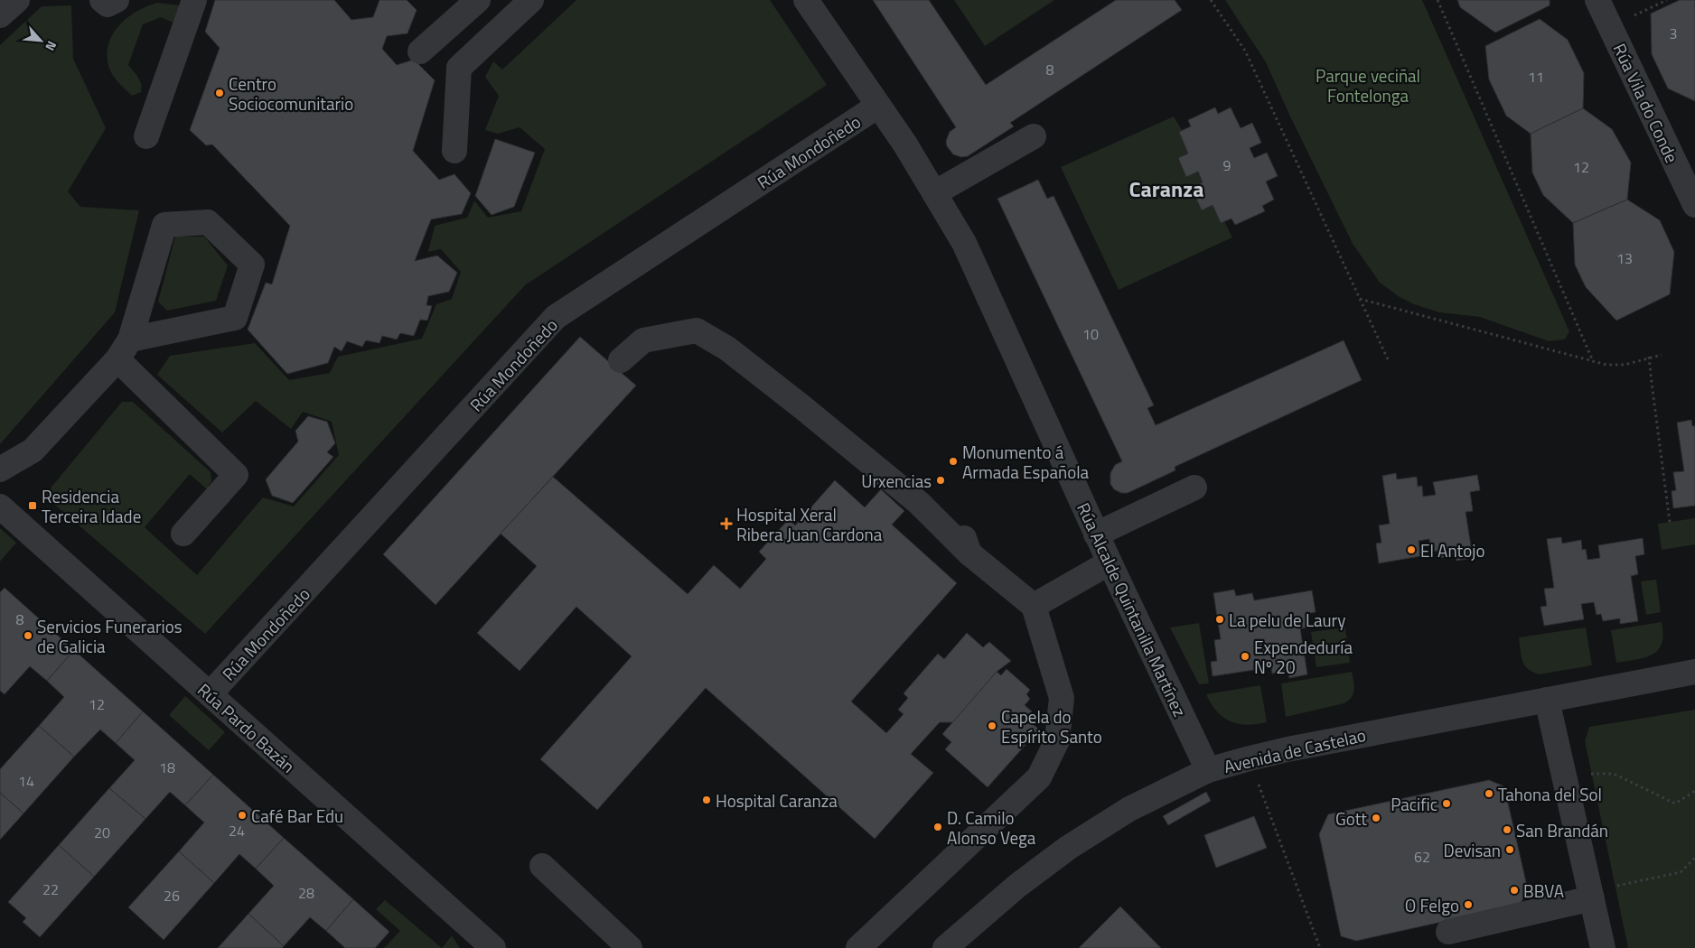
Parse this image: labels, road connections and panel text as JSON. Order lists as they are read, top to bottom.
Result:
{
  "streets": {
    "street": [
      "Rúa Vila do Conde",
      "Rúa Mondoñedo",
      "Rúa Alcalde Quintanilla Martínez",
      "Rúa Pardo Bazán",
      "Avenida de Castelao"
    ]
  },
  "crossings": [
    ["Rúa Mondoñedo", "Rúa Alcalde Quintanilla Martínez"],
    ["Rúa Mondoñedo", "Rúa Pardo Bazán"],
    ["Rúa Alcalde Quintanilla Martínez", "Avenida de Castelao"]
  ],
  "districts": ["Caranza"],
  "parks": ["Parque veciñal Fontelonga"],
  "places": {
    "other": [
      "Centro Sociocomunitario",
      "Monumento á Armada Española",
      "Urxencias",
      "El Antojo",
      "La pelu de Laury",
      "Servicios Funerarios de Galicia",
      "Expendeduría Nº 20",
      "Capela do Espírito Santo",
      "Tahona del Sol",
      "Hospital Caranza",
      "Pacific",
      "Café Bar Edu",
      "Gott",
      "D. Camilo Alonso Vega",
      "San Brandán",
      "Devisan",
      "BBVA",
      "O Felgo"
    ],
    "transit": ["Residencia Terceira Idade"],
    "health": ["Hospital Xeral Ribera Juan Cardona"]
  },
  "house_numbers": [
    "3",
    "8",
    "11",
    "9",
    "12",
    "13",
    "10",
    "8",
    "12",
    "18",
    "14",
    "24",
    "20",
    "62",
    "22",
    "28",
    "26"
  ],
  "north": "bottom right"
}
